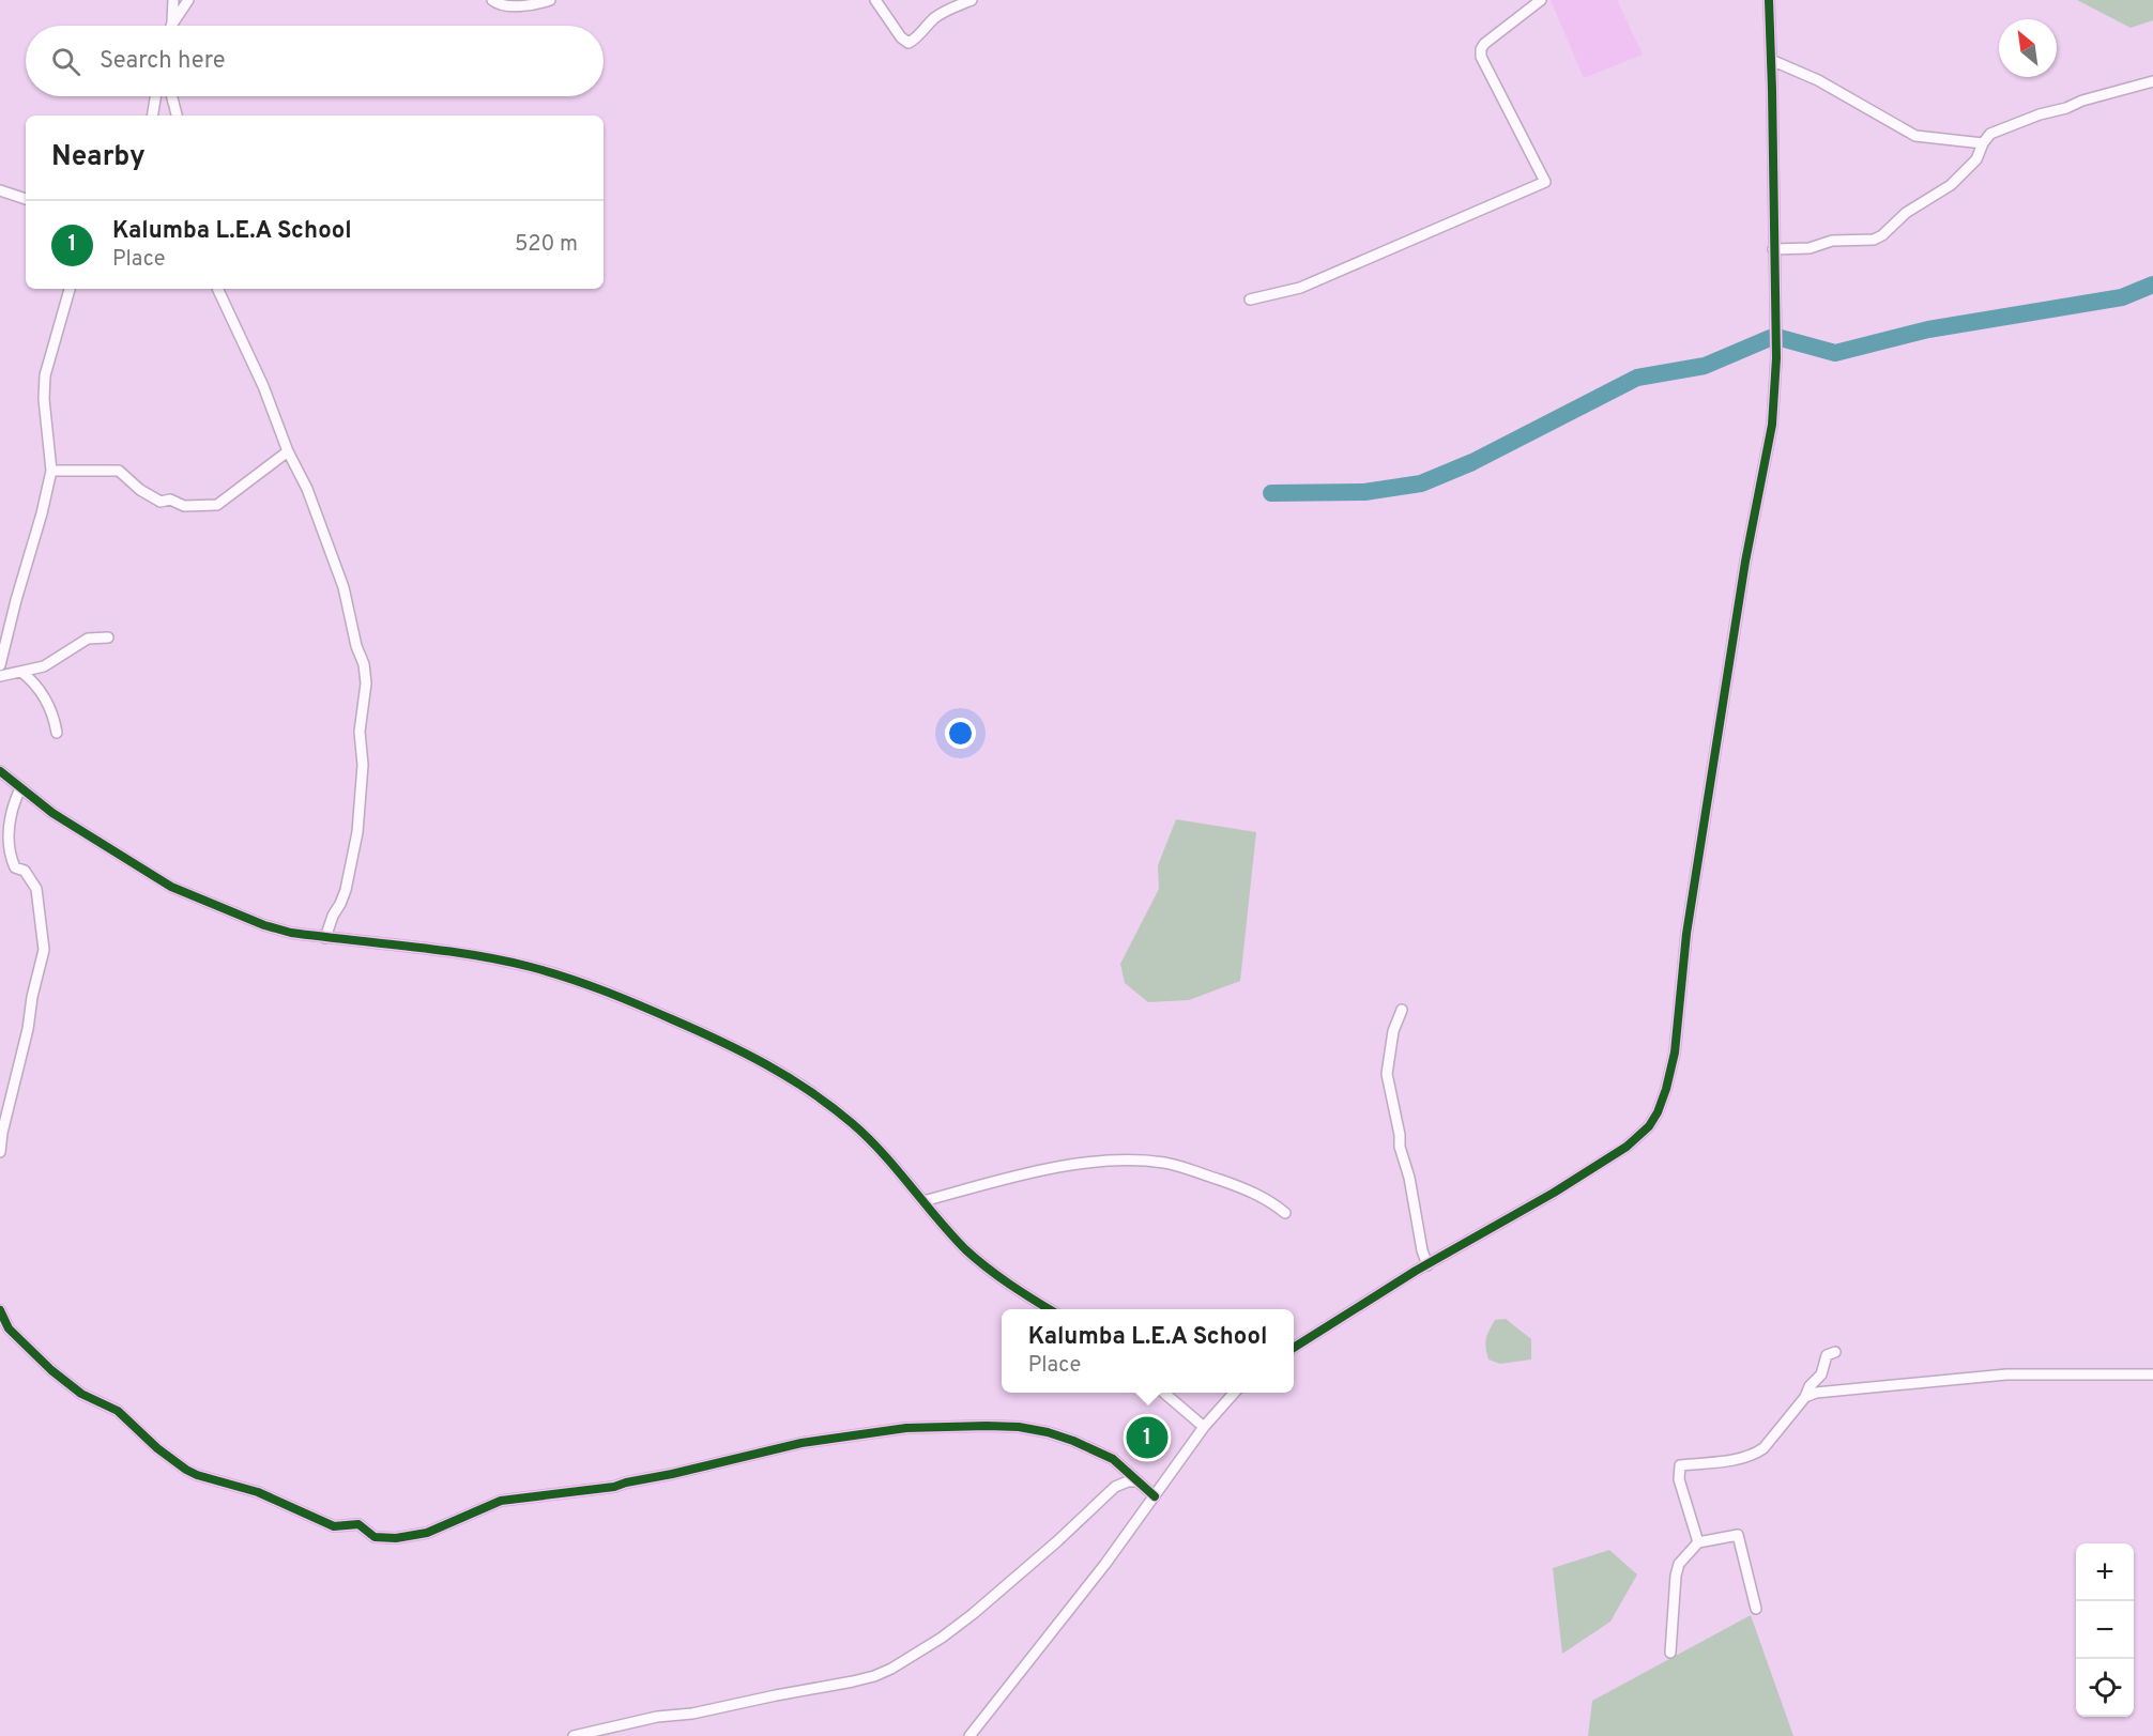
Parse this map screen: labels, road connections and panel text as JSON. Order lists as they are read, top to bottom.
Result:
{
  "north": "top left",
  "page": {
    "search": "Search here",
    "heading": "Nearby",
    "list": [
      {
        "mark": "1",
        "name": "Kalumba L.E.A School",
        "note": "Place",
        "value": "520 m"
      }
    ],
    "popup": ["Kalumba L.E.A School", "Place"],
    "pins": "1",
    "map_buttons": ["+", "−"]
  }
}
